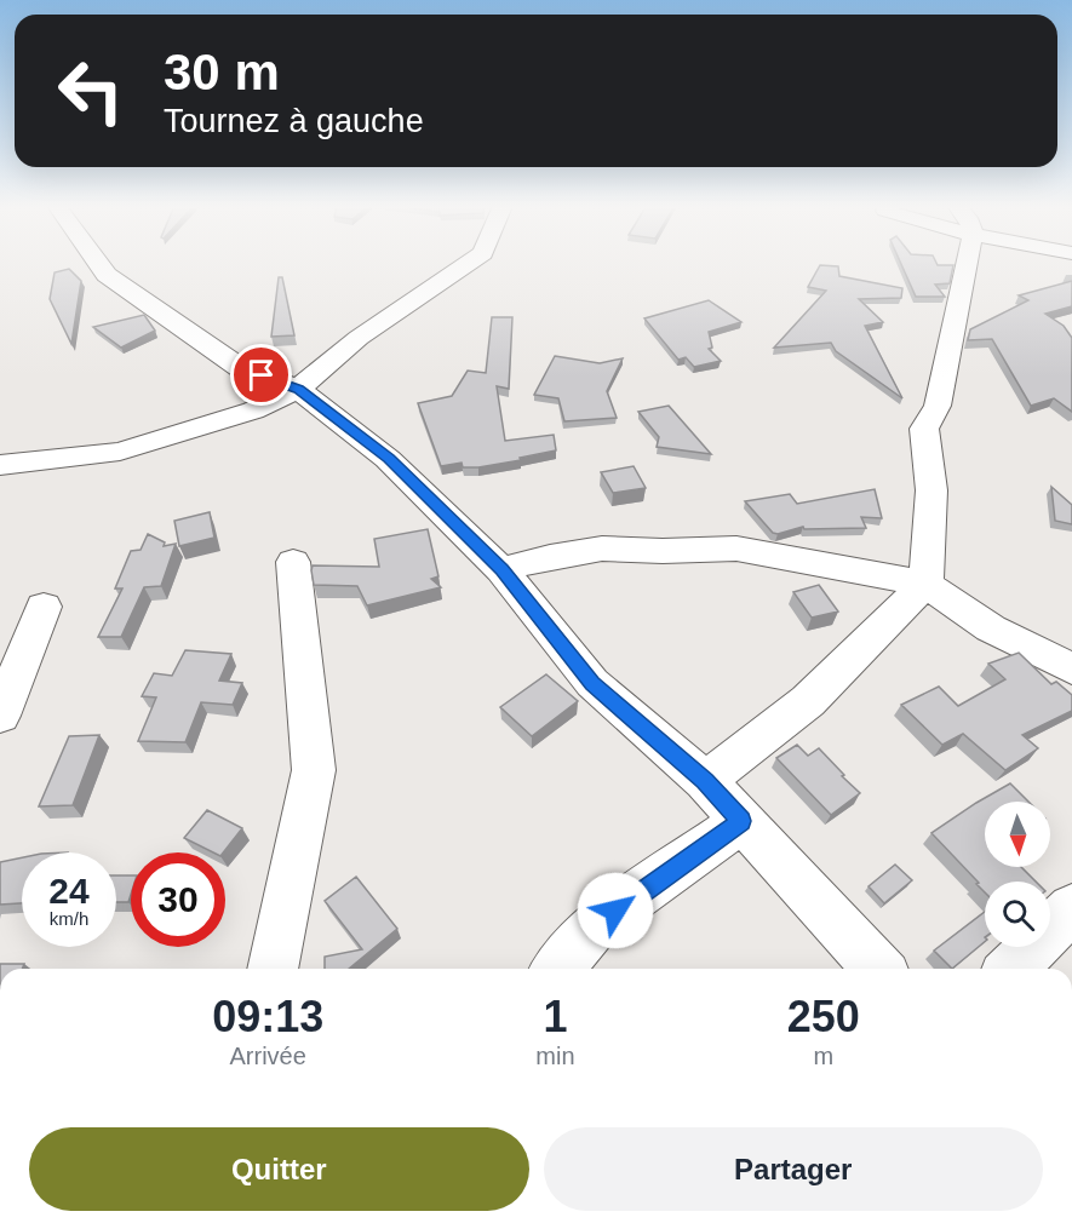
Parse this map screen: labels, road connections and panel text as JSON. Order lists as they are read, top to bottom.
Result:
{
  "north": "bottom",
  "page": {
    "turn": ["30 m", "Tournez à gauche"],
    "speed": "24 km/h",
    "limit": "30",
    "eta": [
      "09:13",
      "Arrivée",
      "1",
      "min",
      "250",
      "m"
    ],
    "buttons": ["Quitter", "Partager"]
  }
}
